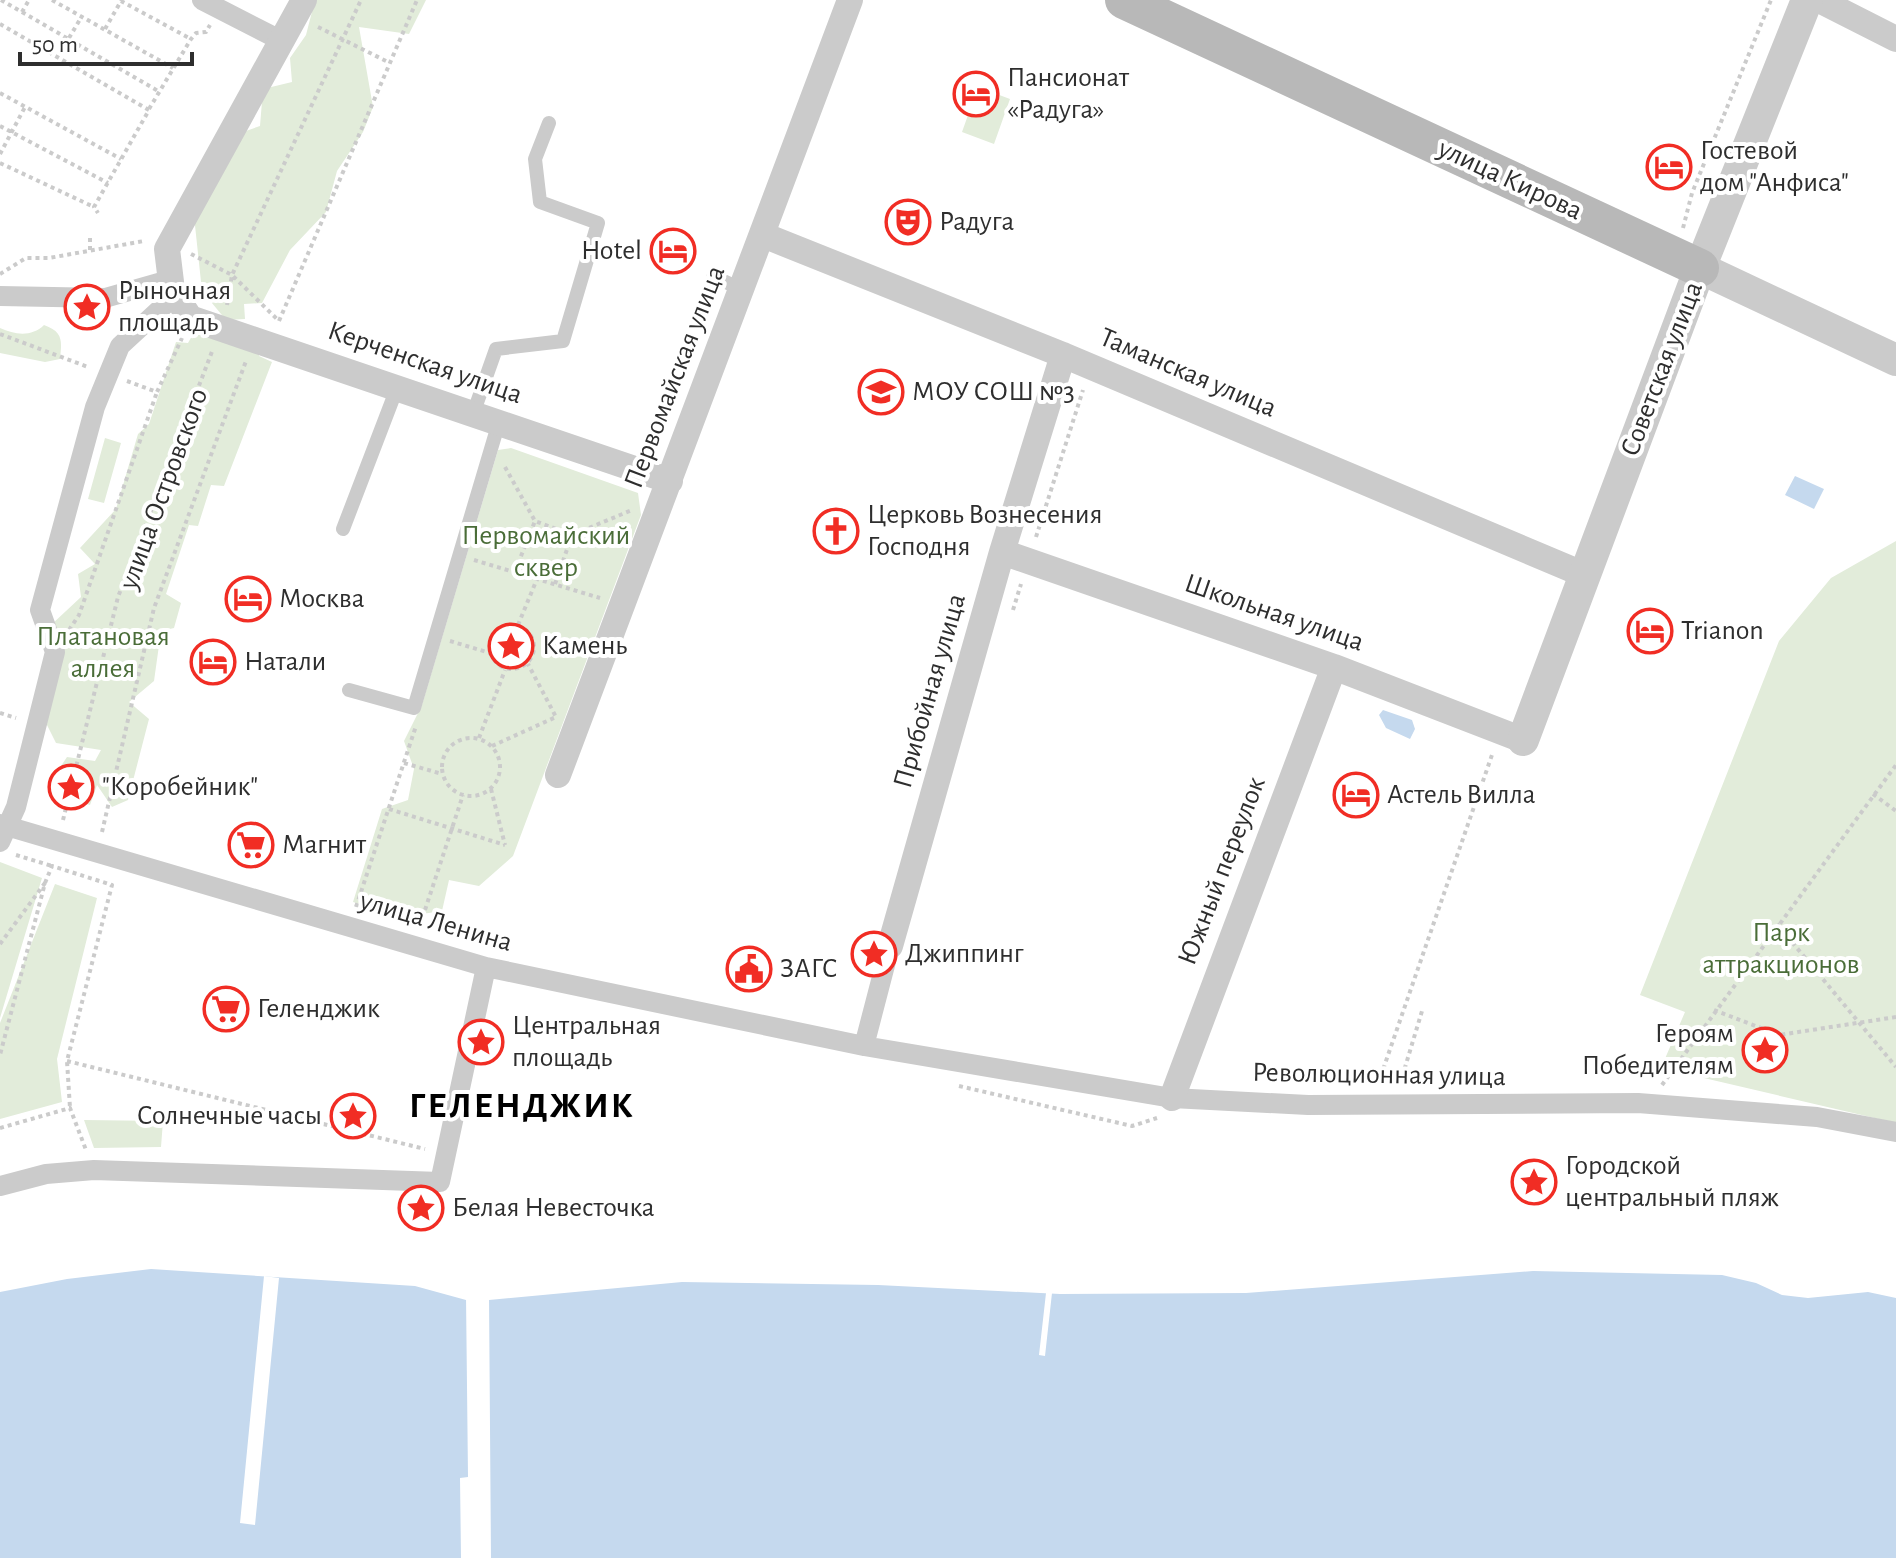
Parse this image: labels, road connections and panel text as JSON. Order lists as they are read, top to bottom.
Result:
{
  "streets": {
    "main road": ["улица Кирова"],
    "street": [
      "Керченская улица",
      "Советская улица",
      "Таманская улица",
      "Первомайская улица",
      "Школьная улица",
      "Прибойная улица",
      "Южный переулок",
      "улица Ленина",
      "Революционная улица"
    ],
    "path": ["улица Островского"]
  },
  "crossings": [
    ["улица Кирова", "Советская улица"],
    ["Керченская улица", "Первомайская улица"],
    ["Советская улица", "Таманская улица"],
    ["Советская улица", "Школьная улица"],
    ["Таманская улица", "Первомайская улица"],
    ["Таманская улица", "Прибойная улица"],
    ["Школьная улица", "Прибойная улица"],
    ["Школьная улица", "Южный переулок"],
    ["Прибойная улица", "улица Ленина"],
    ["Прибойная улица", "Революционная улица"],
    ["Южный переулок", "Революционная улица"],
    ["улица Ленина", "Революционная улица"]
  ],
  "districts": ["ГЕЛЕНДЖИК"],
  "parks": ["Первомайский сквер", "Платановая аллея", "Парк аттракционов"],
  "places": {
    "hotel": [
      "Пансионат «Радуга»",
      "Гостевой дом \"Анфиса\"",
      "Hotel",
      "Москва",
      "Trianon",
      "Натали",
      "Астель Вилла"
    ],
    "theatre": ["Радуга"],
    "place": [
      "Рыночная площадь",
      "Камень",
      "\"Коробейник\"",
      "Джиппинг",
      "Центральная площадь",
      "Героям Победителям",
      "Солнечные часы",
      "Городской центральный пляж",
      "Белая Невесточка"
    ],
    "school or university": ["МОУ СОШ №3"],
    "church": ["Церковь Вознесения Господня"],
    "supermarket": ["Магнит", "Геленджик"],
    "public building": ["ЗАГС"]
  },
  "scale_bar": "50 m"
}
